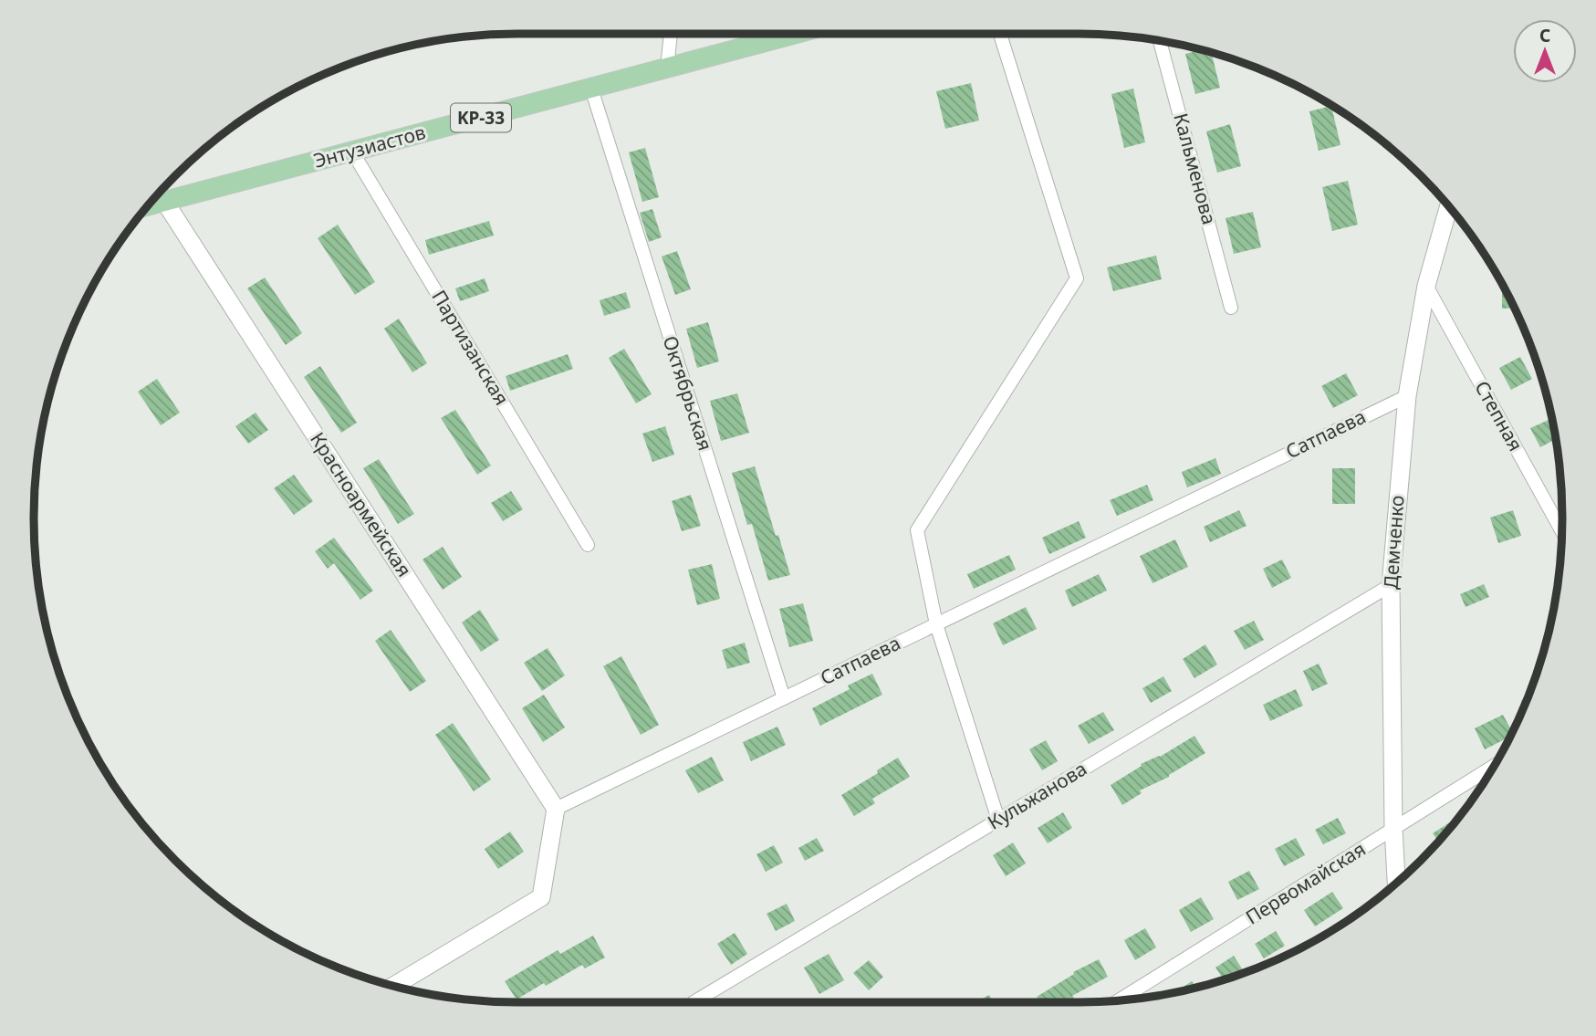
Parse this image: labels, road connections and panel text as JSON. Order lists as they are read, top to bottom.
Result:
{
  "streets": {
    "main road": ["KP-33", "Энтузиастов"],
    "street": [
      "Кальменова",
      "Партизанская",
      "Октябрьская",
      "Степная",
      "Сатпаева",
      "Красноармейская",
      "Демченко",
      "Кульжанова",
      "Первомайская"
    ]
  },
  "crossings": [
    ["Энтузиастов", "Партизанская"],
    ["Энтузиастов", "Октябрьская"],
    ["Энтузиастов", "Красноармейская"],
    ["Октябрьская", "Сатпаева"],
    ["Степная", "Демченко"],
    ["Сатпаева", "Красноармейская"],
    ["Сатпаева", "Демченко"],
    ["Демченко", "Кульжанова"],
    ["Демченко", "Первомайская"]
  ],
  "north": "top"
}
